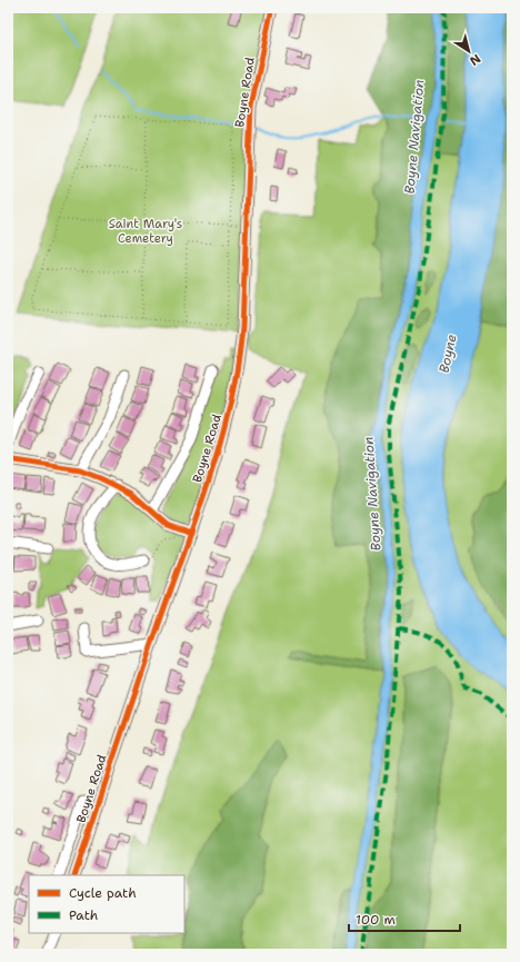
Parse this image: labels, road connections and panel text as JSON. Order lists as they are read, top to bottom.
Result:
{
  "streets": {
    "street": ["Boyne Road"]
  },
  "water": ["Boyne Navigation", "Boyne"],
  "parks": ["Saint Mary's Cemetery"],
  "legend": ["Cycle path", "Path"],
  "scale_bar": "100 m",
  "north": "bottom right"
}
